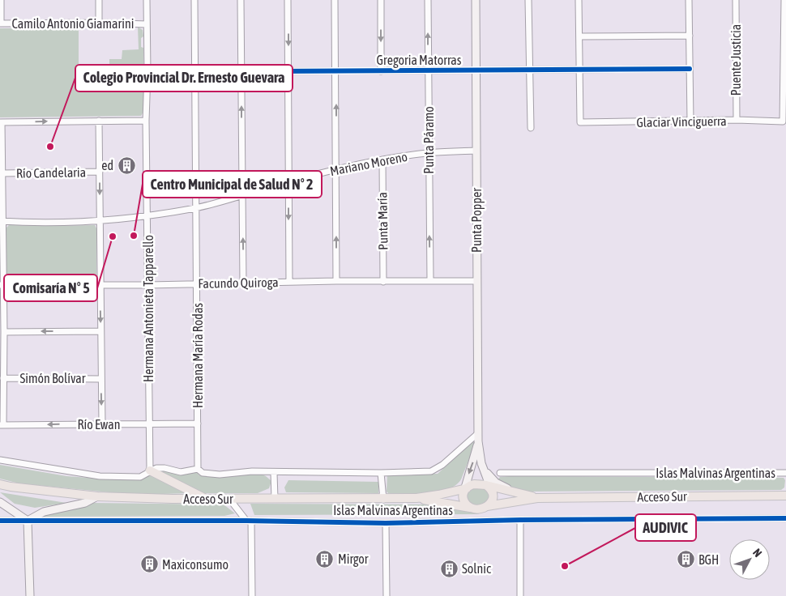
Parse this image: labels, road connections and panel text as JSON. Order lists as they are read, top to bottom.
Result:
{
  "streets": {
    "main road": ["Acceso Sur"],
    "street": [
      "Camilo Antonio Giamarini",
      "Gregoria Matorras",
      "Puente Justicia",
      "Glaciar Vinciguerra",
      "Punta Páramo",
      "Mariano Moreno",
      "Río Candelaria",
      "Punta Popper",
      "Punta María",
      "Facundo Quiroga",
      "Hermana Antonieta Tapparello",
      "Hermana María Rodas",
      "Simón Bolívar",
      "Río Ewan",
      "Islas Malvinas Argentinas"
    ]
  },
  "crossings": [
    ["Camilo Antonio Giamarini", "Hermana Antonieta Tapparello"],
    ["Gregoria Matorras", "Glaciar Vinciguerra"],
    ["Gregoria Matorras", "Punta Páramo"],
    ["Gregoria Matorras", "Punta Popper"],
    ["Gregoria Matorras", "Hermana Antonieta Tapparello"],
    ["Gregoria Matorras", "Hermana María Rodas"],
    ["Puente Justicia", "Glaciar Vinciguerra"],
    ["Punta Páramo", "Mariano Moreno"],
    ["Punta Páramo", "Facundo Quiroga"],
    ["Mariano Moreno", "Punta Popper"],
    ["Mariano Moreno", "Punta María"],
    ["Mariano Moreno", "Hermana Antonieta Tapparello"],
    ["Mariano Moreno", "Hermana María Rodas"],
    ["Punta Popper", "Facundo Quiroga"],
    ["Punta Popper", "Acceso Sur"],
    ["Punta María", "Facundo Quiroga"],
    ["Facundo Quiroga", "Hermana Antonieta Tapparello"],
    ["Facundo Quiroga", "Hermana María Rodas"],
    ["Hermana Antonieta Tapparello", "Río Ewan"],
    ["Hermana María Rodas", "Río Ewan"]
  ],
  "places": {
    "other": [
      "Colegio Provincial Dr. Ernesto Guevara",
      "Centro Municipal de Salud N° 2",
      "Comisaría N° 5",
      "AUDIVIC"
    ],
    "building": [
      "ed",
      "Mirgor",
      "BGH",
      "Maxiconsumo",
      "Solnic"
    ]
  },
  "north": "top right"
}
